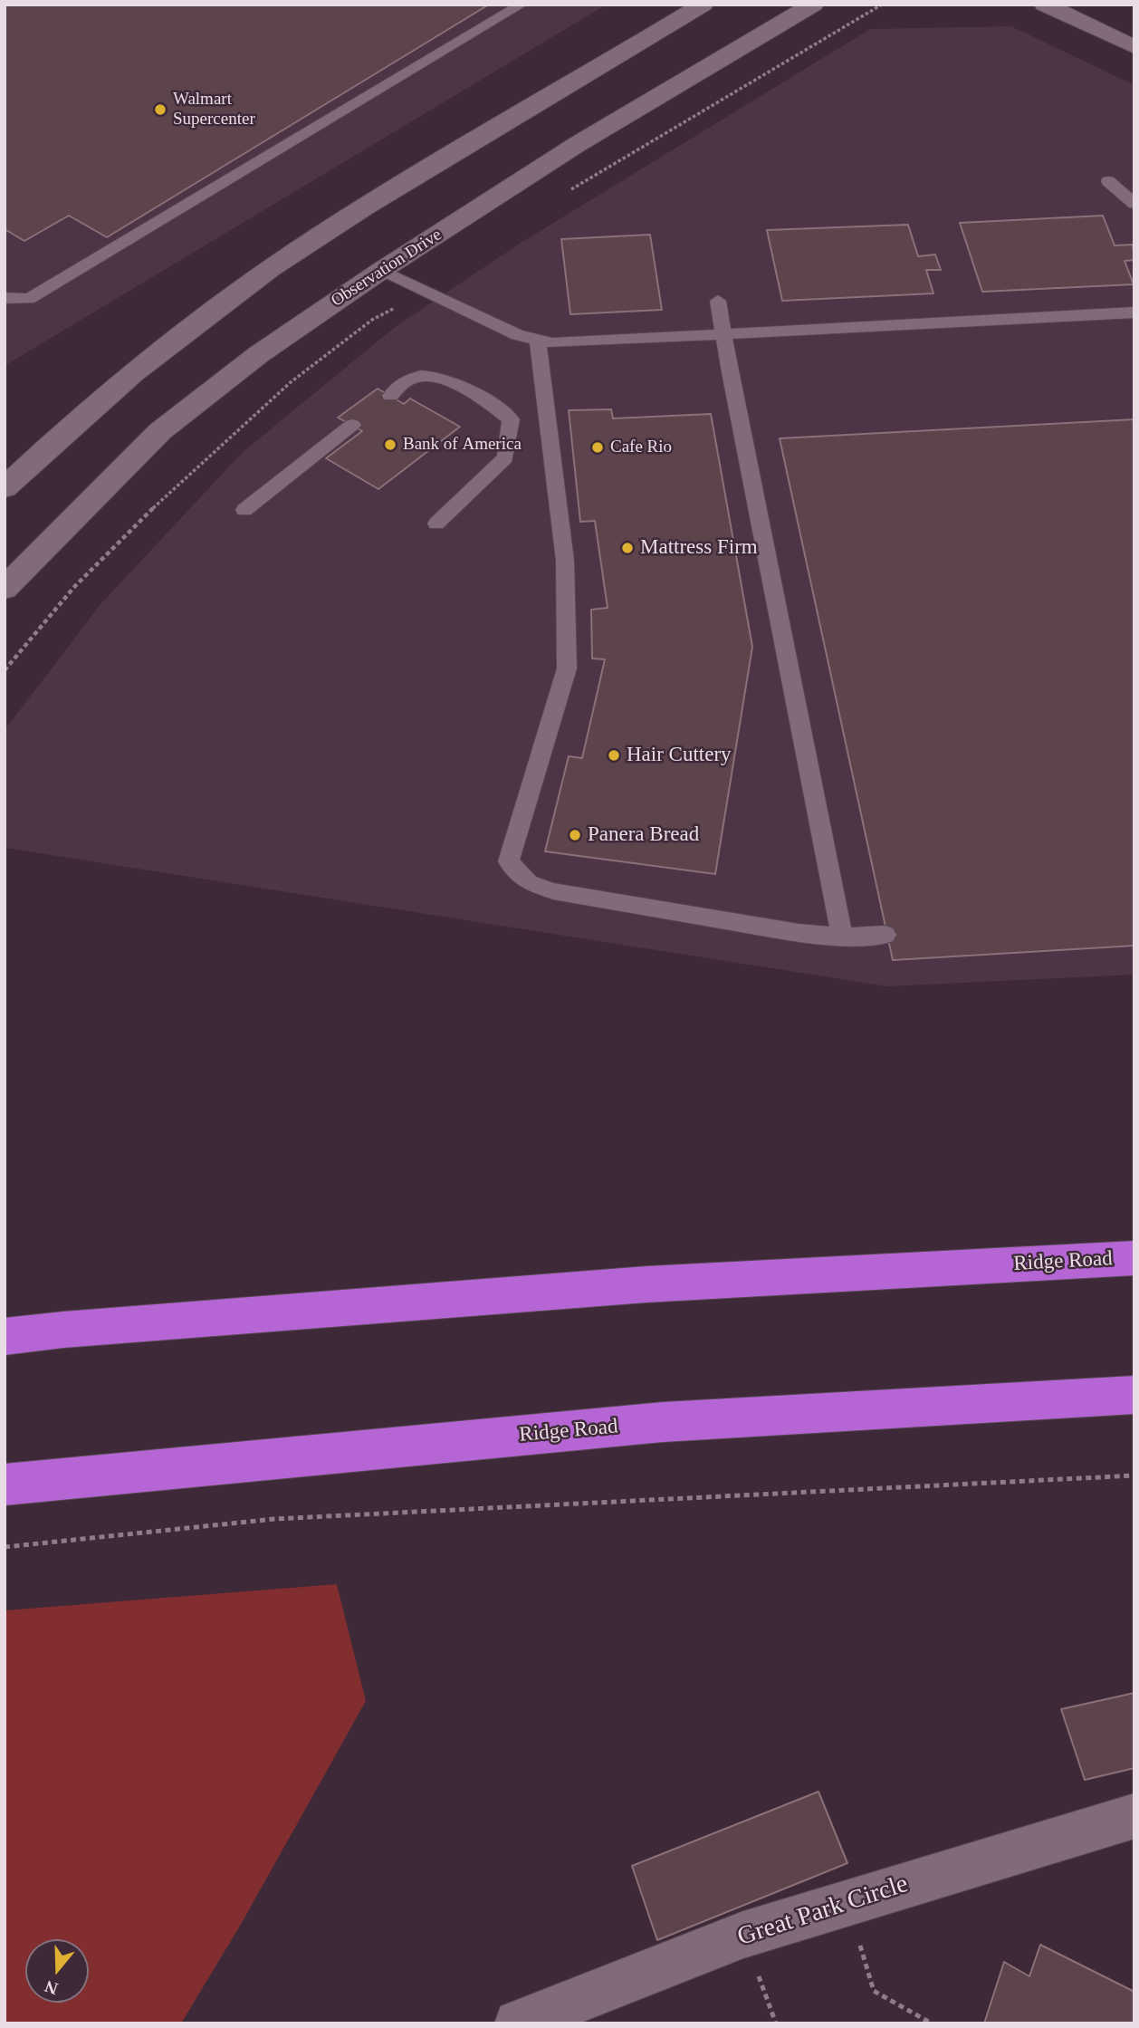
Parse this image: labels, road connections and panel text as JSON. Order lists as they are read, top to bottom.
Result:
{
  "streets": {
    "highway": ["Ridge Road"],
    "street": ["Observation Drive", "Great Park Circle"]
  },
  "places": [
    "Walmart Supercenter",
    "Bank of America",
    "Cafe Rio",
    "Mattress Firm",
    "Hair Cuttery",
    "Panera Bread"
  ],
  "north": "bottom"
}
